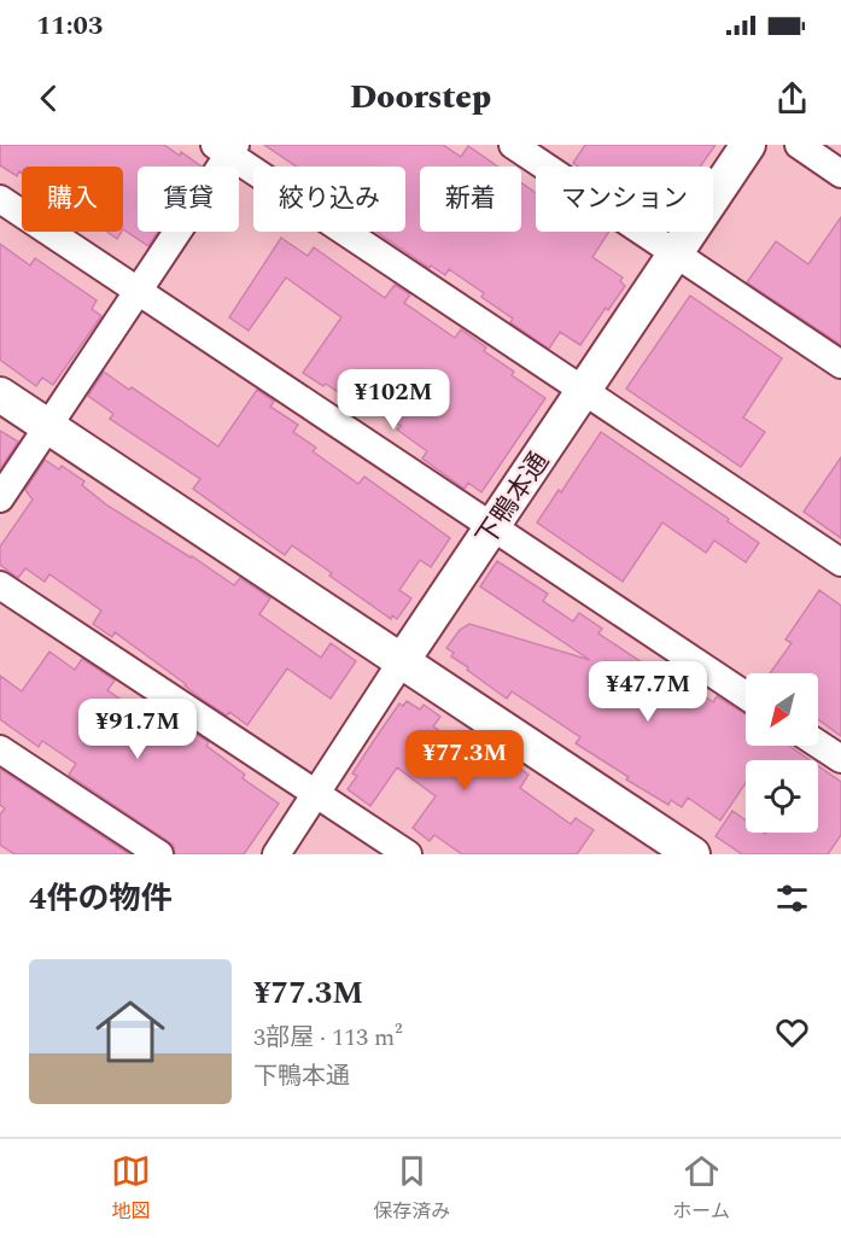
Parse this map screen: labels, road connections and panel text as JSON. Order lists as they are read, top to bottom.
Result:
{
  "streets": {
    "street": ["下鴨本通"]
  },
  "north": "bottom left",
  "page": {
    "status": "11:03",
    "header": "Doorstep",
    "chip": [
      "購入",
      "賃貸",
      "絞り込み",
      "新着",
      "マンション"
    ],
    "price": [
      "¥102M",
      "¥47.7M",
      "¥91.7M",
      "¥77.3M"
    ],
    "heading": "4件の物件",
    "list": [
      {
        "name": "¥77.3M",
        "note": "3部屋 · 113 m² · 下鴨本通"
      }
    ],
    "tabs": ["地図", "保存済み", "ホーム"]
  }
}
